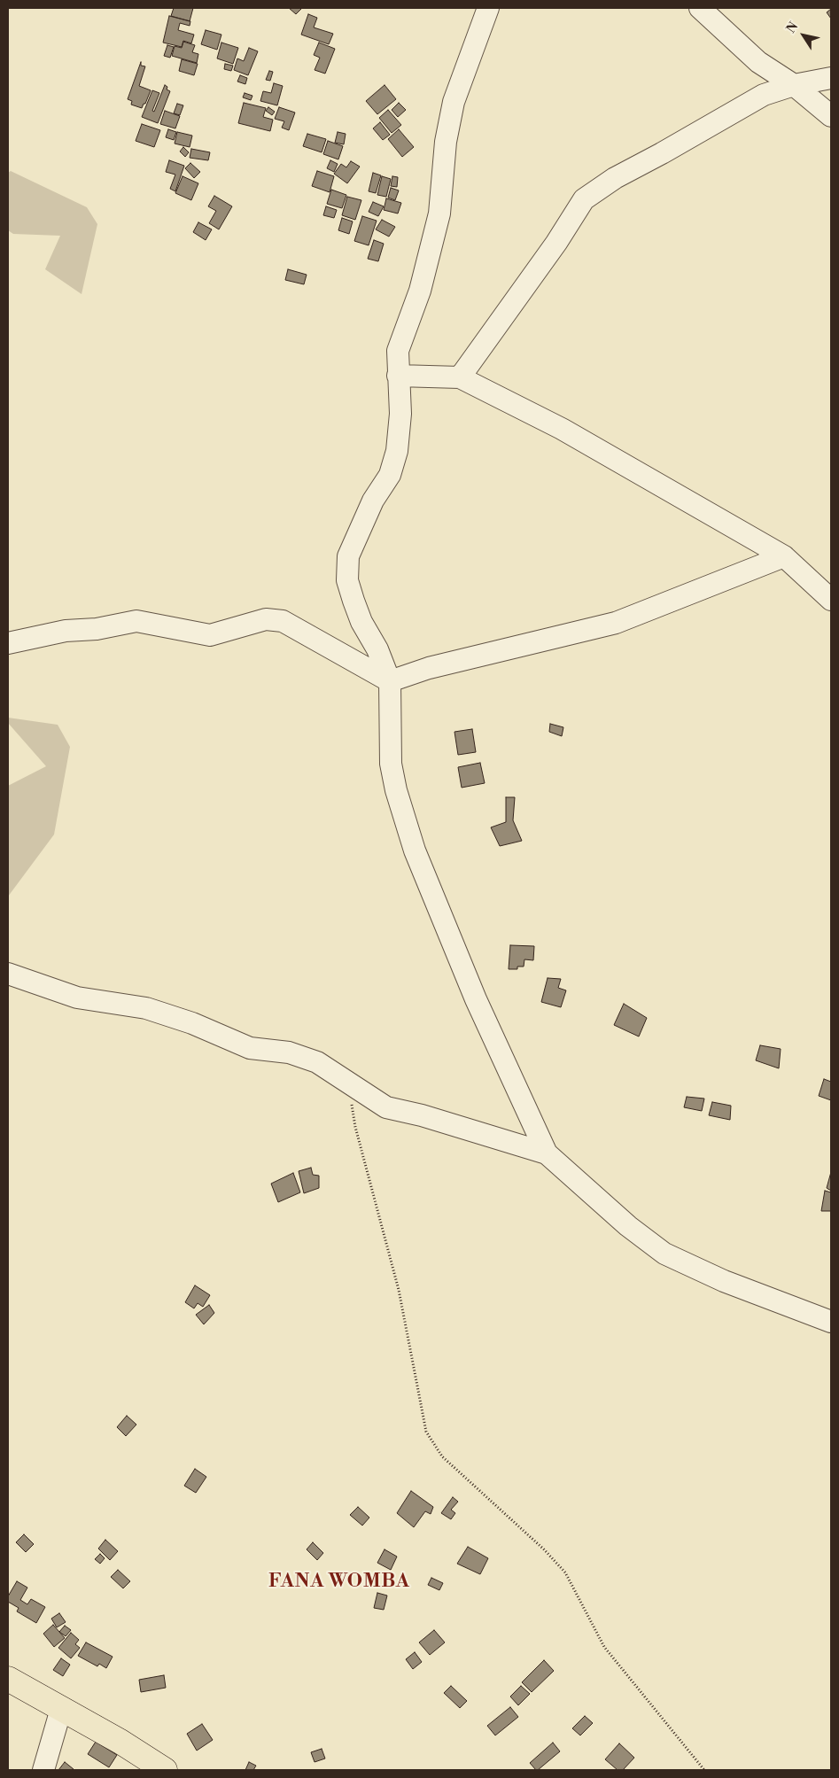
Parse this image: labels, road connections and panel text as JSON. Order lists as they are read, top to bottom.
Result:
{
  "districts": ["FANA WOMBA"],
  "north": "top left"
}
